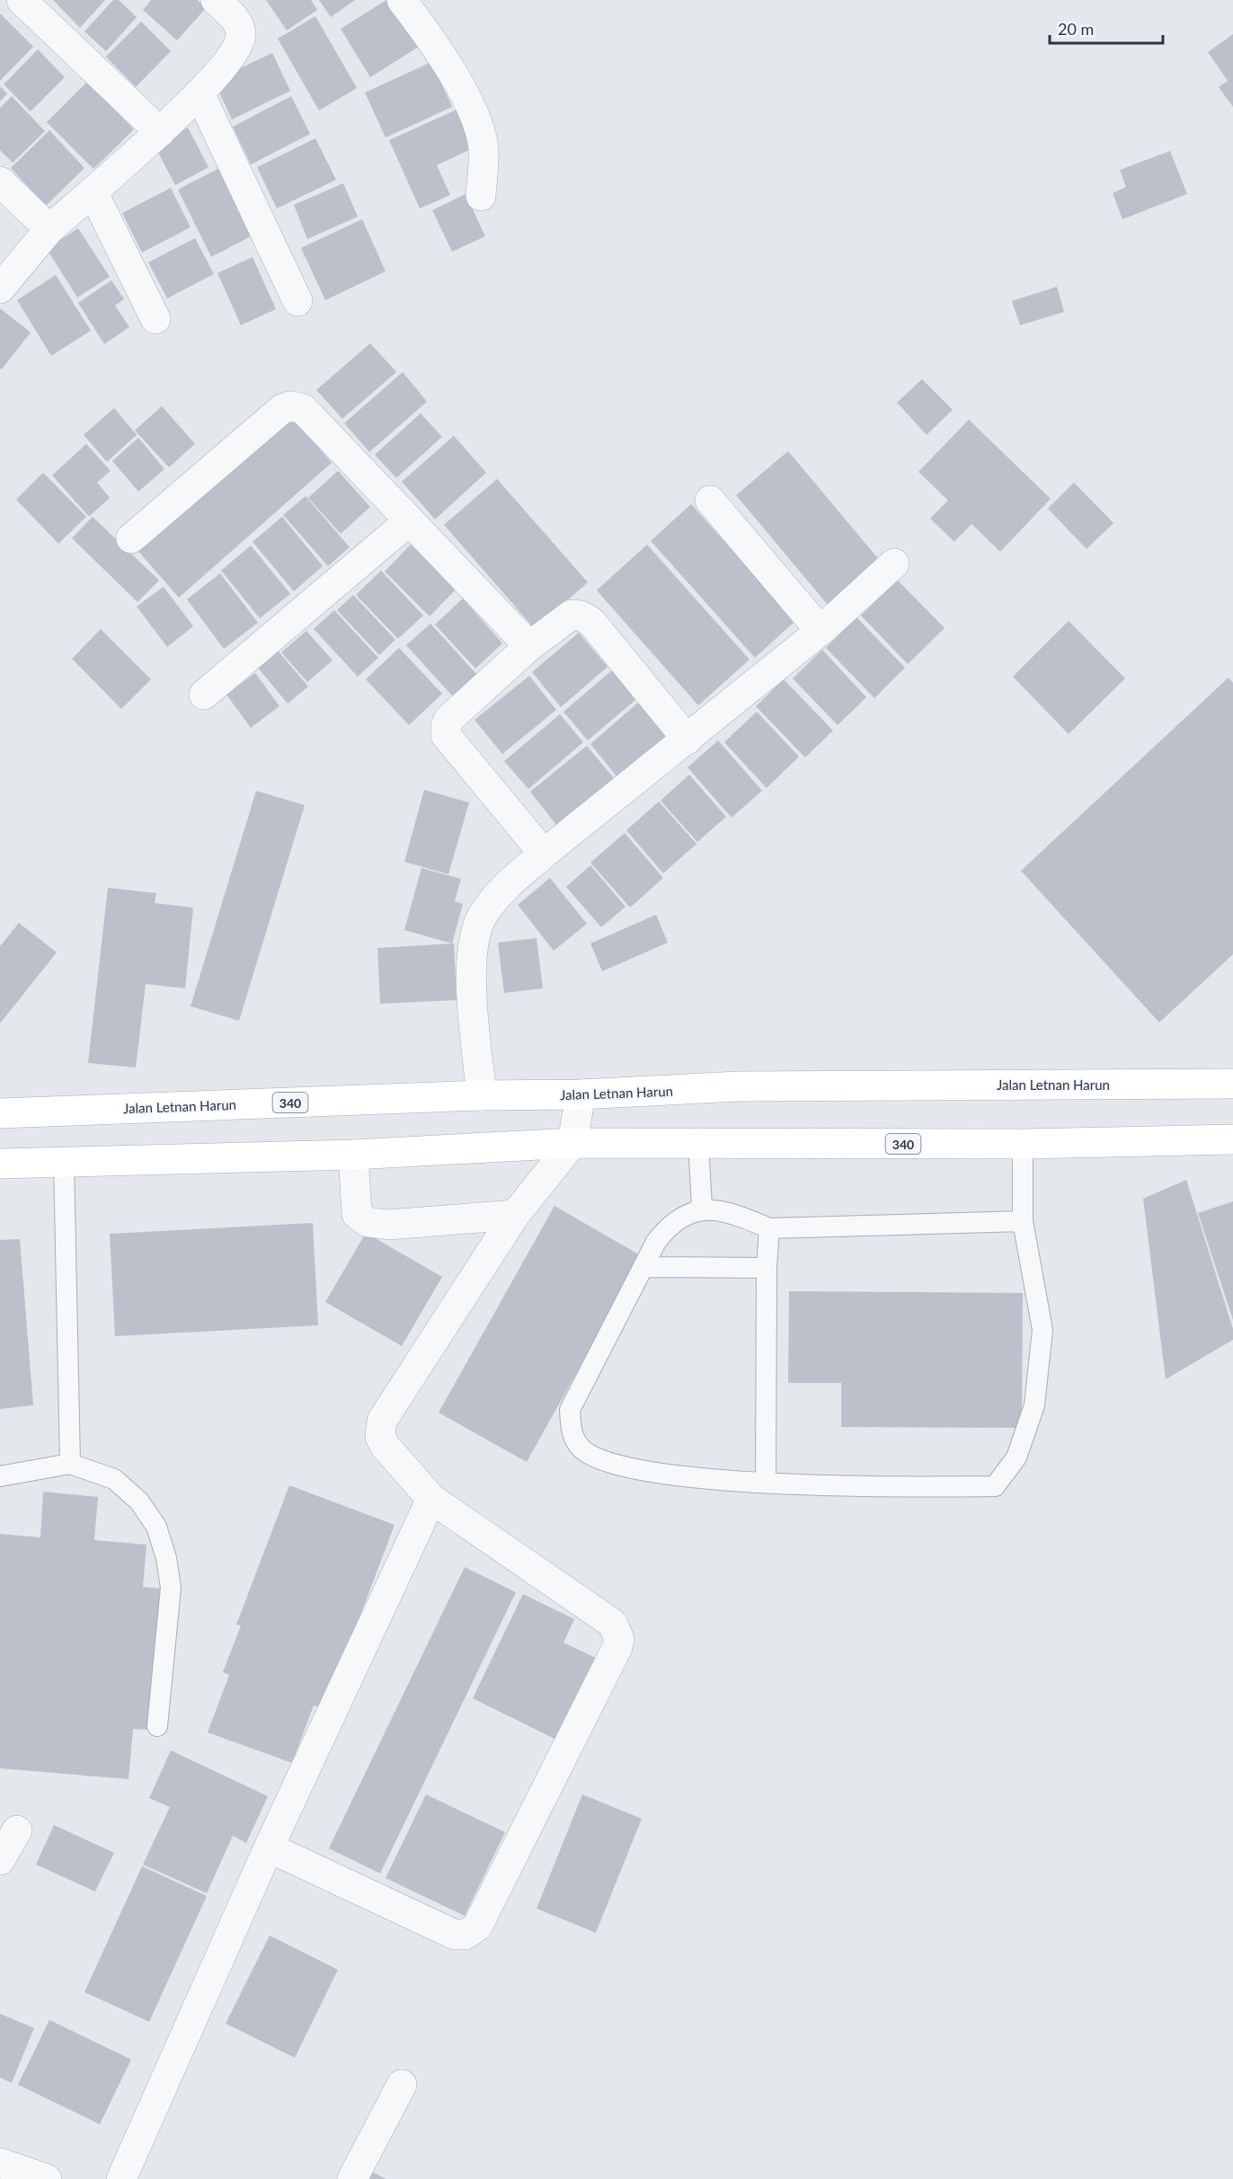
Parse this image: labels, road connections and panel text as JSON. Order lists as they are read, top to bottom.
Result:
{
  "streets": {
    "main road": ["Jalan Letnan Harun", "340"]
  },
  "scale_bar": "20 m"
}
